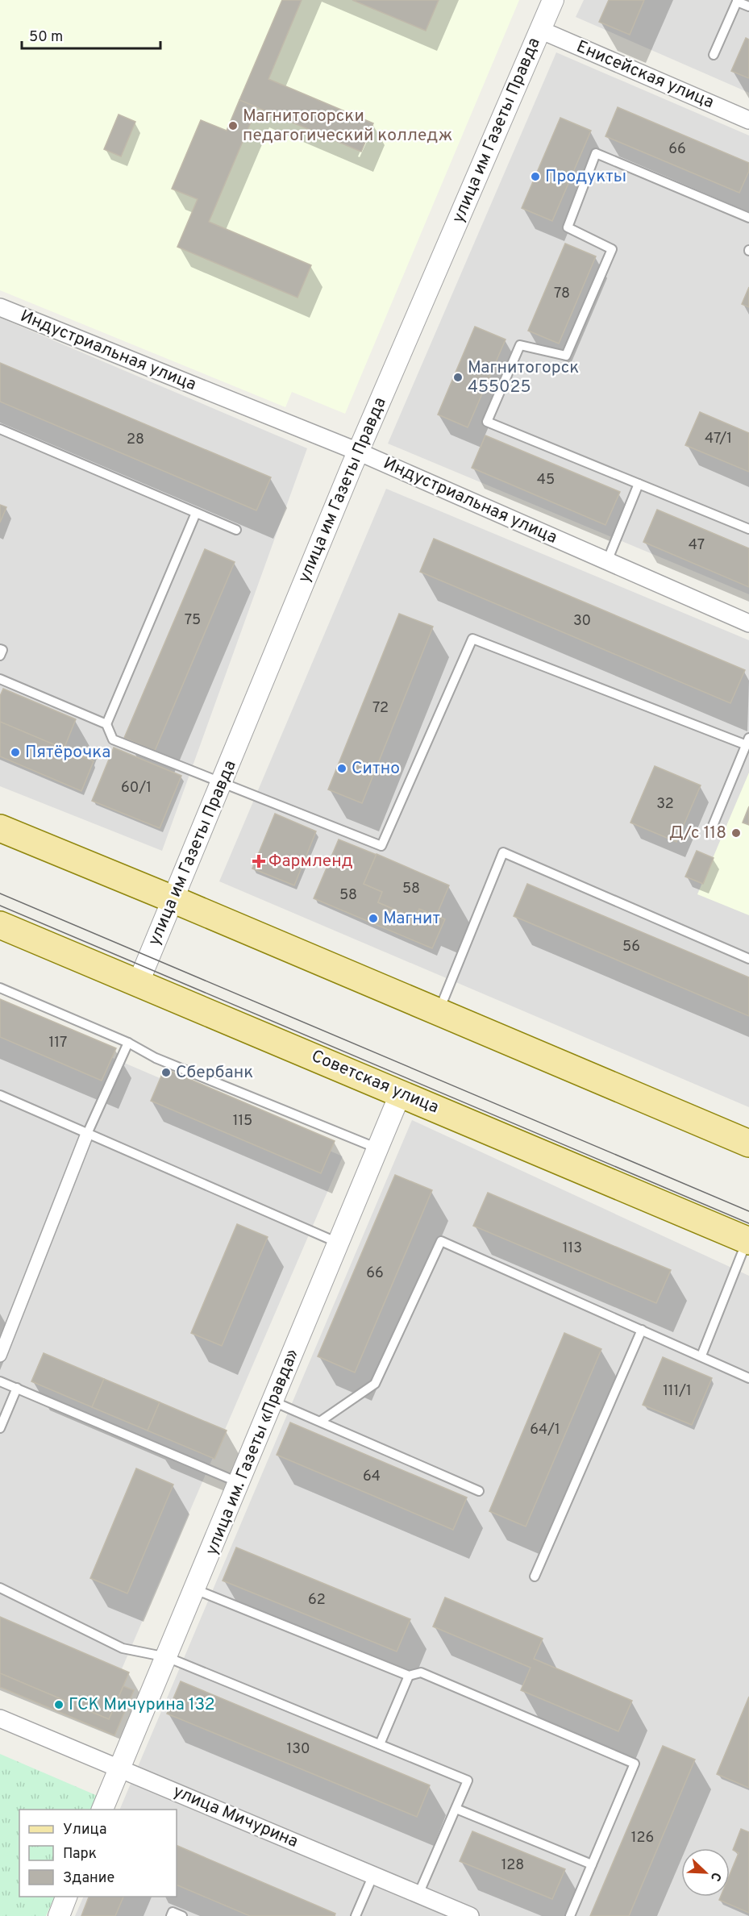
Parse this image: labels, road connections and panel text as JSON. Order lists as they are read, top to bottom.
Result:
{
  "streets": {
    "main road": ["Советская улица"],
    "street": [
      "Енисейская улица",
      "улица им Газеты Правда",
      "Индустриальная улица",
      "улица им. Газеты «Правда»",
      "улица Мичурина"
    ]
  },
  "crossings": [
    ["Енисейская улица", "улица им Газеты Правда"],
    ["улица им Газеты Правда", "Индустриальная улица"],
    ["улица им Газеты Правда", "Советская улица"],
    ["Советская улица", "улица им. Газеты «Правда»"],
    ["улица им. Газеты «Правда»", "улица Мичурина"]
  ],
  "places": {
    "other": [
      "Магнитогорски педагогический колледж",
      "Продукты",
      "Магнитогорск 455025",
      "Пятёрочка",
      "Ситно",
      "Д/с 118",
      "Магнит",
      "Сбербанк",
      "ГСК Мичурина 132"
    ],
    "health": ["Фармленд"]
  },
  "house_numbers": [
    "66",
    "78",
    "47/1",
    "28",
    "45",
    "47",
    "75",
    "30",
    "72",
    "60/1",
    "32",
    "58",
    "58",
    "56",
    "117",
    "115",
    "113",
    "66",
    "111/1",
    "64/1",
    "64",
    "62",
    "130",
    "126",
    "128"
  ],
  "legend": ["Улица", "Парк", "Здание"],
  "scale_bar": "50 m",
  "north": "bottom right"
}
